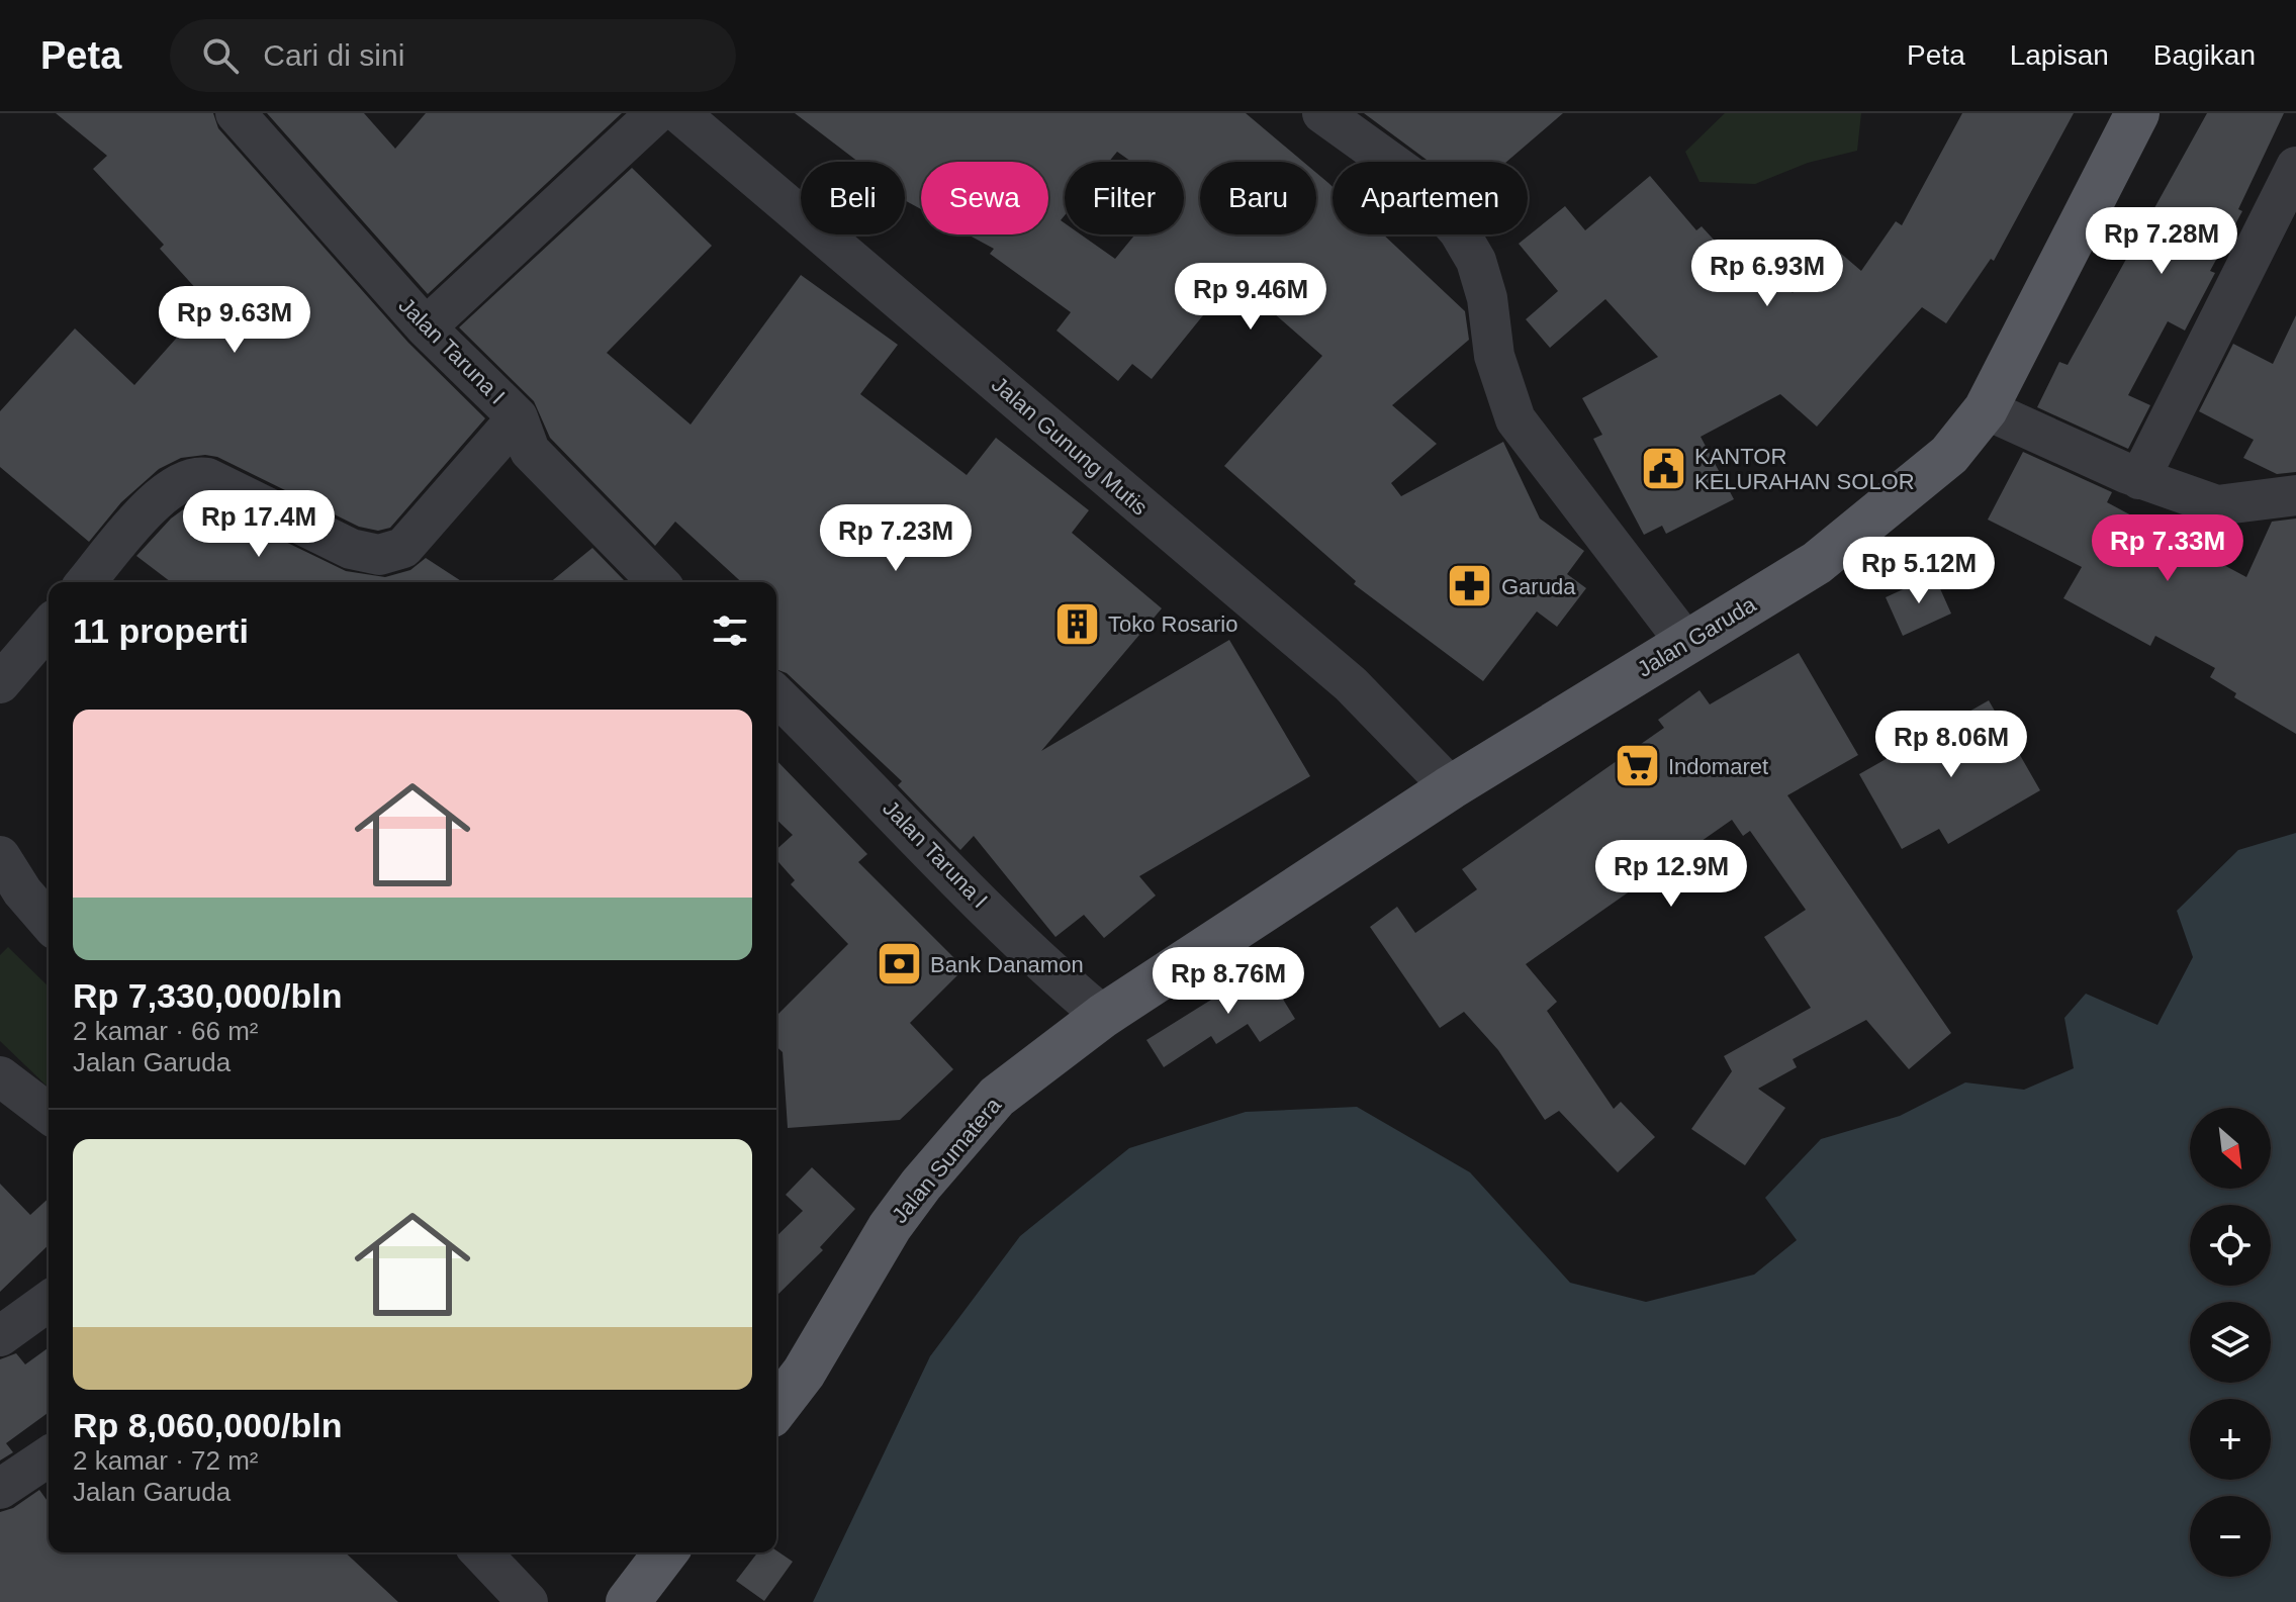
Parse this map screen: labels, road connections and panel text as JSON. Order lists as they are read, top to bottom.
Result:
{
  "streets": {
    "main road": ["Jalan Garuda", "Jalan Sumatera"],
    "street": ["Jalan Taruna I", "Jalan Gunung Mutis"]
  },
  "crossings": [
    ["Jalan Taruna I", "Jalan Garuda"],
    ["Jalan Taruna I", "Jalan Sumatera"],
    ["Jalan Gunung Mutis", "Jalan Garuda"],
    ["Jalan Garuda", "Jalan Sumatera"]
  ],
  "places": {
    "public building": ["KANTOR KELURAHAN SOLOR"],
    "pharmacy": ["Garuda"],
    "building": ["Toko Rosario"],
    "supermarket": ["Indomaret"],
    "bank": ["Bank Danamon"]
  },
  "north": "bottom right",
  "page": {
    "header": "Peta",
    "search": "Cari di sini",
    "nav": ["Peta", "Lapisan", "Bagikan"],
    "chip": [
      "Beli",
      "Sewa",
      "Filter",
      "Baru",
      "Apartemen"
    ],
    "price": [
      "Rp 7.28M",
      "Rp 6.93M",
      "Rp 9.46M",
      "Rp 9.63M",
      "Rp 17.4M",
      "Rp 7.23M",
      "Rp 7.33M",
      "Rp 5.12M",
      "Rp 8.06M",
      "Rp 12.9M",
      "Rp 8.76M"
    ],
    "heading": "11 properti",
    "list": [
      {
        "name": "Rp 7,330,000/bln",
        "note": "2 kamar · 66 m² · Jalan Garuda"
      },
      {
        "name": "Rp 8,060,000/bln",
        "note": "2 kamar · 72 m² · Jalan Garuda"
      }
    ],
    "map_buttons": ["+", "−"]
  }
}
